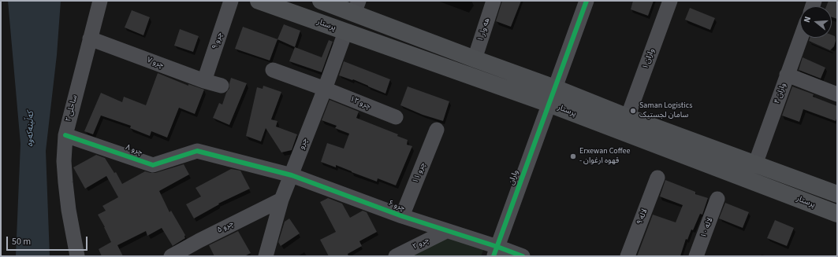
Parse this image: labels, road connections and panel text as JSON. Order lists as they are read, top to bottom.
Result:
{
  "streets": {
    "main road": ["پرستار"],
    "street": [
      "هه وار ۱",
      "چرو ۹",
      "واران ۱",
      "چرو ۷",
      "واران ۴",
      "چرو ۱۲",
      "ساحلی ۲",
      "چرو",
      "چرو ۸",
      "چرو ۱۱",
      "واران",
      "چرو ۶",
      "لاله ۹",
      "چرو ۵",
      "لاله ۱۰",
      "چرو ۲"
    ]
  },
  "crossings": [
    ["پرستار", "چرو"],
    ["پرستار", "واران"],
    ["چرو ۹", "چرو ۷"],
    ["چرو ۷", "ساحلی ۲"],
    ["چرو ۱۲", "چرو"],
    ["ساحلی ۲", "چرو ۸"],
    ["چرو", "چرو ۶"],
    ["چرو", "چرو ۵"],
    ["چرو ۸", "چرو ۶"],
    ["چرو ۱۱", "چرو ۶"],
    ["واران", "چرو ۶"],
    ["چرو ۶", "چرو ۲"]
  ],
  "water": ["کەڵینەکەوە"],
  "places": ["Saman Logistics سامان لجستیک", "Erxewan Coffee - قهوه ارغوان"],
  "scale_bar": "50 m",
  "north": "left"
}
